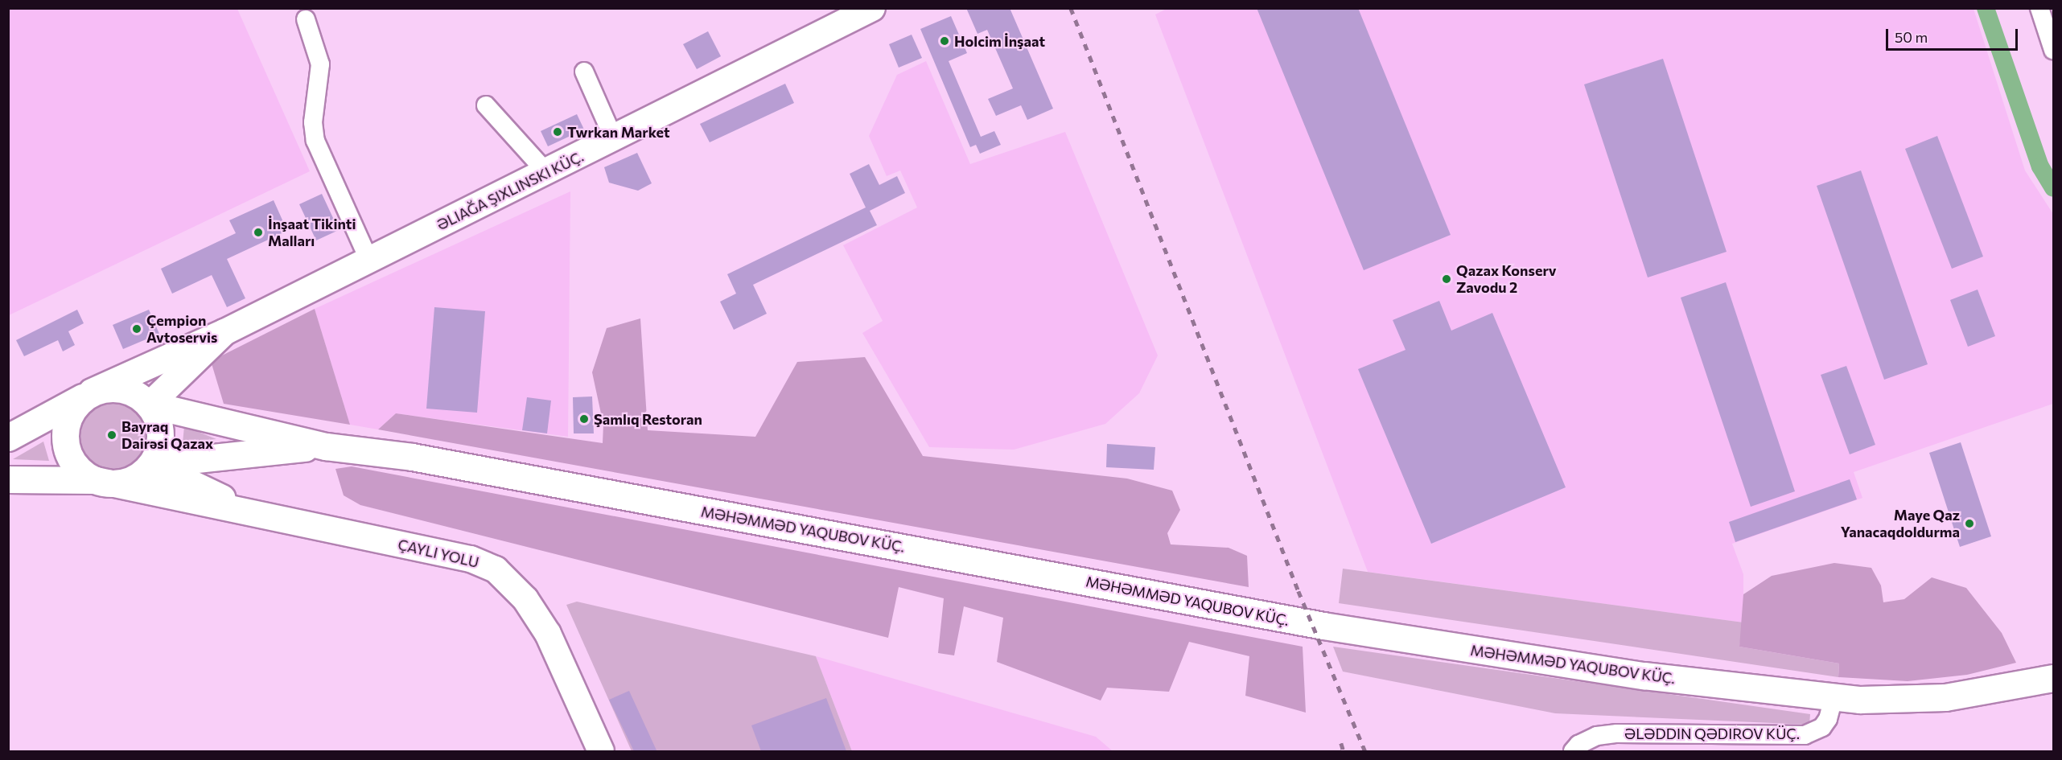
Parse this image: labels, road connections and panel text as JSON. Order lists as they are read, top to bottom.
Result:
{
  "streets": {
    "main road": ["MƏHƏMMƏD YAQUBOV KÜÇ."],
    "street": ["ƏLƏDDIN QƏDIROV KÜÇ."]
  },
  "crossings": [
    ["MƏHƏMMƏD YAQUBOV KÜÇ.", "ƏLƏDDIN QƏDIROV KÜÇ."]
  ],
  "places": [
    "Holcim İnşaat",
    "Twrkan Market",
    "İnşaat Tikinti Malları",
    "Qazax Konserv Zavodu 2",
    "Çempion Avtoservis",
    "Şamlıq Restoran",
    "Bayraq Dairəsi Qazax",
    "Maye Qaz Yanacaqdoldurma"
  ],
  "scale_bar": "50 m"
}
